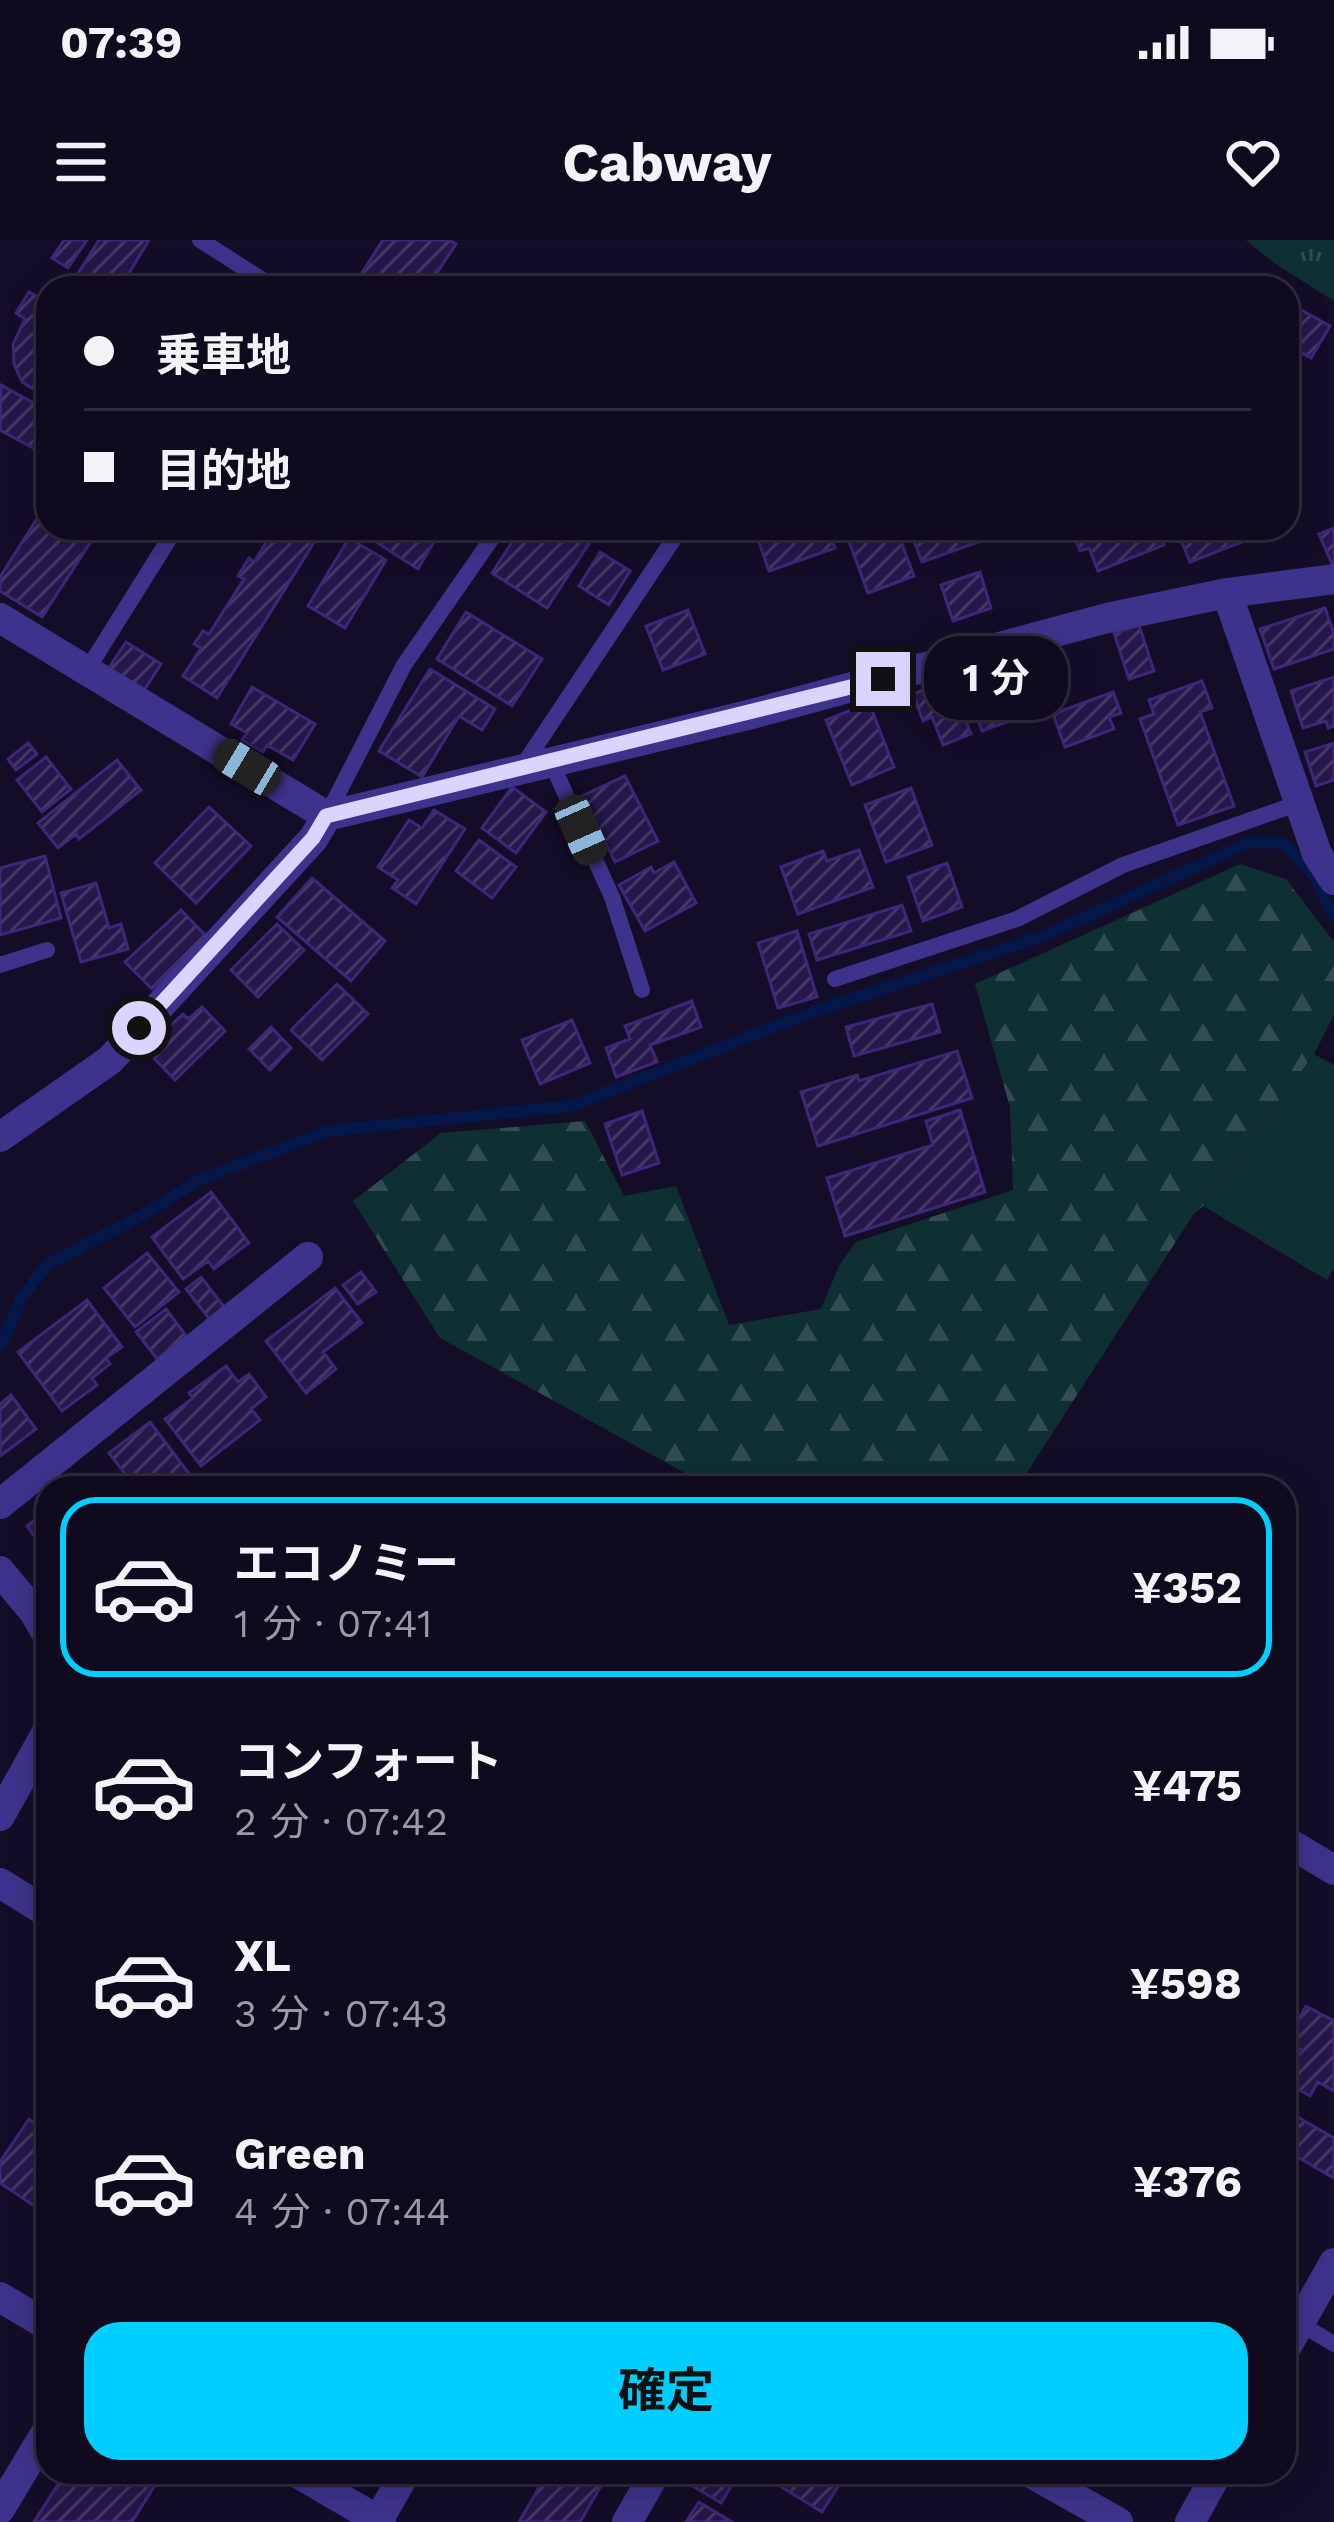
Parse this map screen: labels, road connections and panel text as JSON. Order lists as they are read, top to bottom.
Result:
{
  "page": {
    "status": "07:39",
    "header": "Cabway",
    "banner": ["乗車地", "目的地"],
    "bubble": "1 分",
    "list": [
      {
        "name": "エコノミー",
        "note": "1 分 · 07:41",
        "value": "¥352"
      },
      {
        "name": "コンフォート",
        "note": "2 分 · 07:42",
        "value": "¥475"
      },
      {
        "name": "XL",
        "note": "3 分 · 07:43",
        "value": "¥598"
      },
      {
        "name": "Green",
        "note": "4 分 · 07:44",
        "value": "¥376"
      }
    ],
    "buttons": "確定"
  }
}
